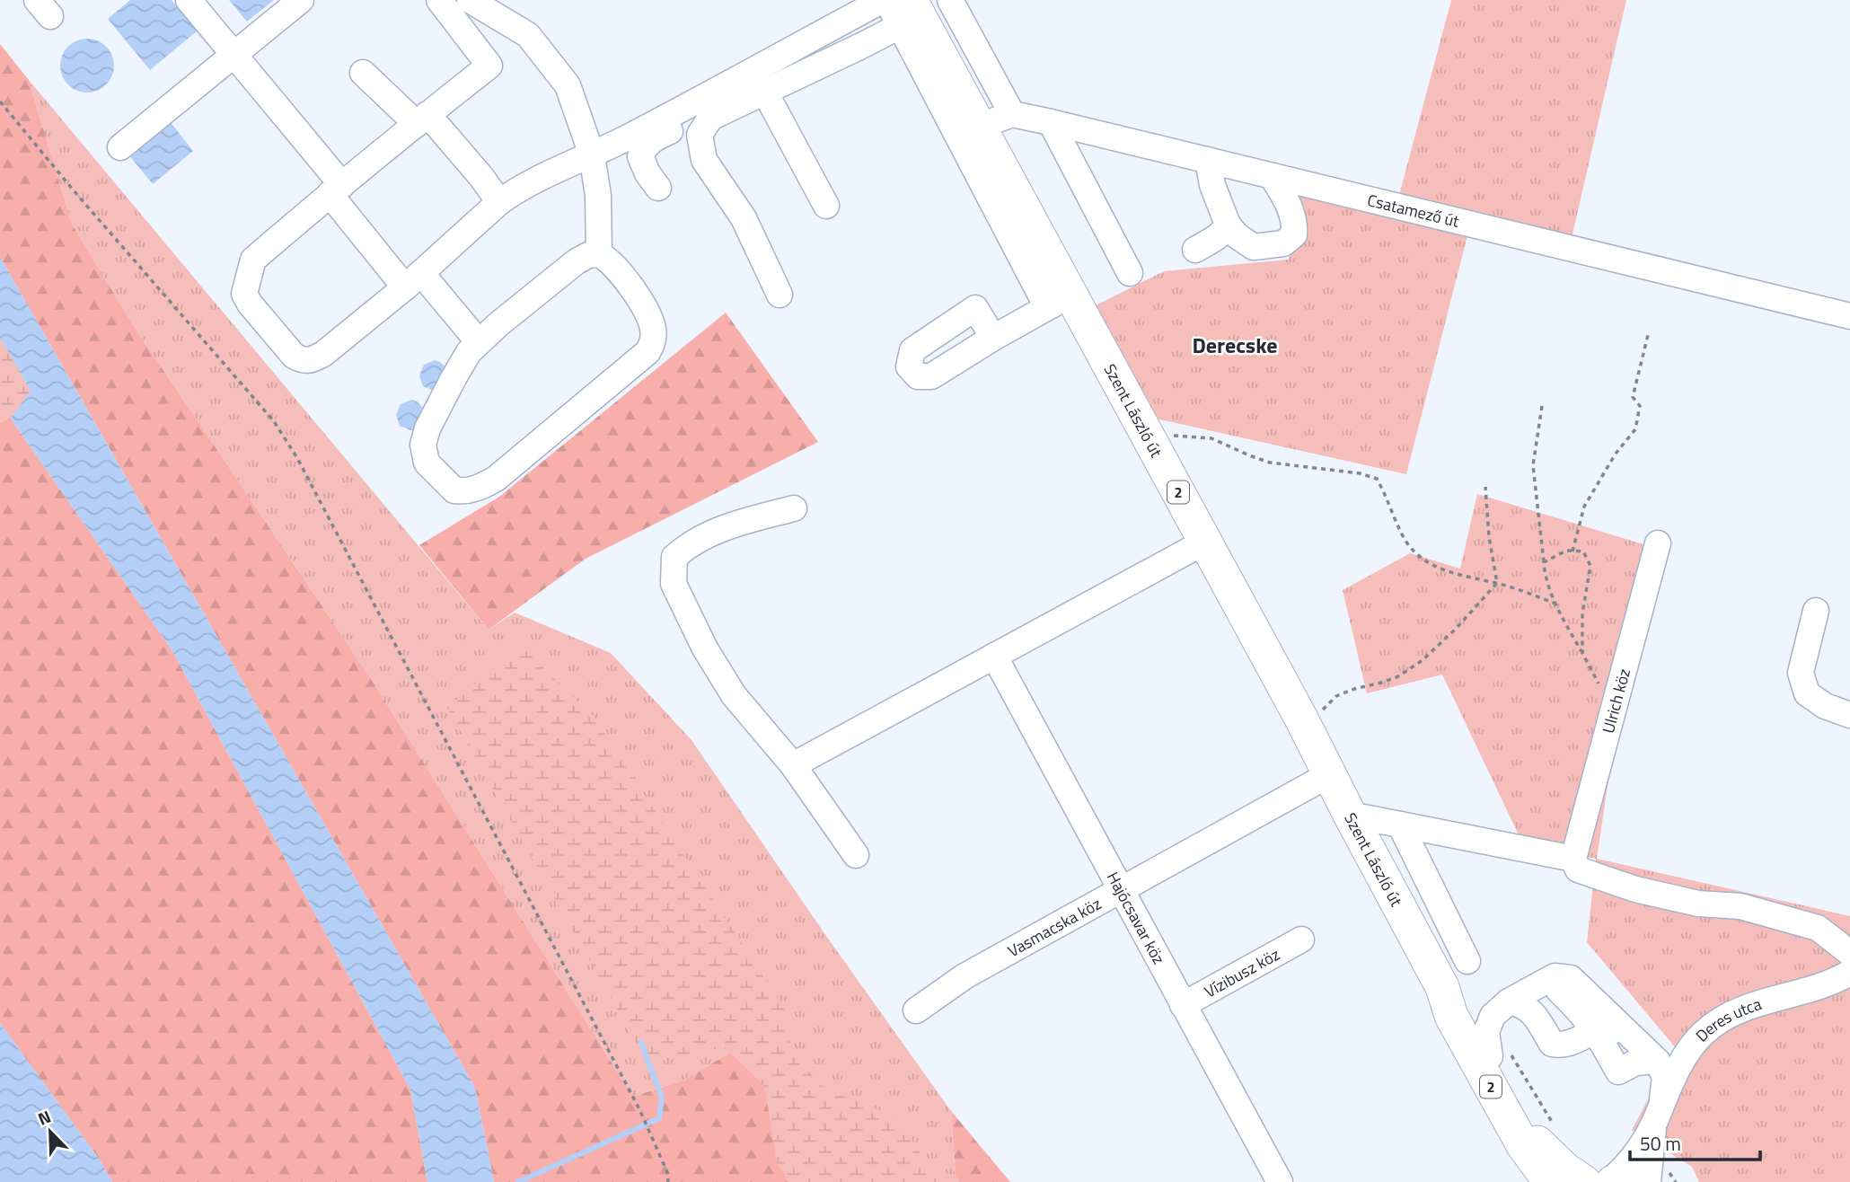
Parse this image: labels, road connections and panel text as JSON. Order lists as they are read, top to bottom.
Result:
{
  "streets": {
    "main road": ["Szent László út", "2"],
    "street": [
      "Csatamező út",
      "Ulrich köz",
      "Hajócsavar köz",
      "Vasmacska köz",
      "Vízibusz köz",
      "Deres utca"
    ]
  },
  "crossings": [
    ["Szent László út", "2"],
    ["Szent László út", "Vasmacska köz"],
    ["Hajócsavar köz", "Vasmacska köz"],
    ["Hajócsavar köz", "Vízibusz köz"]
  ],
  "districts": ["Derecske"],
  "scale_bar": "50 m",
  "north": "top left"
}
